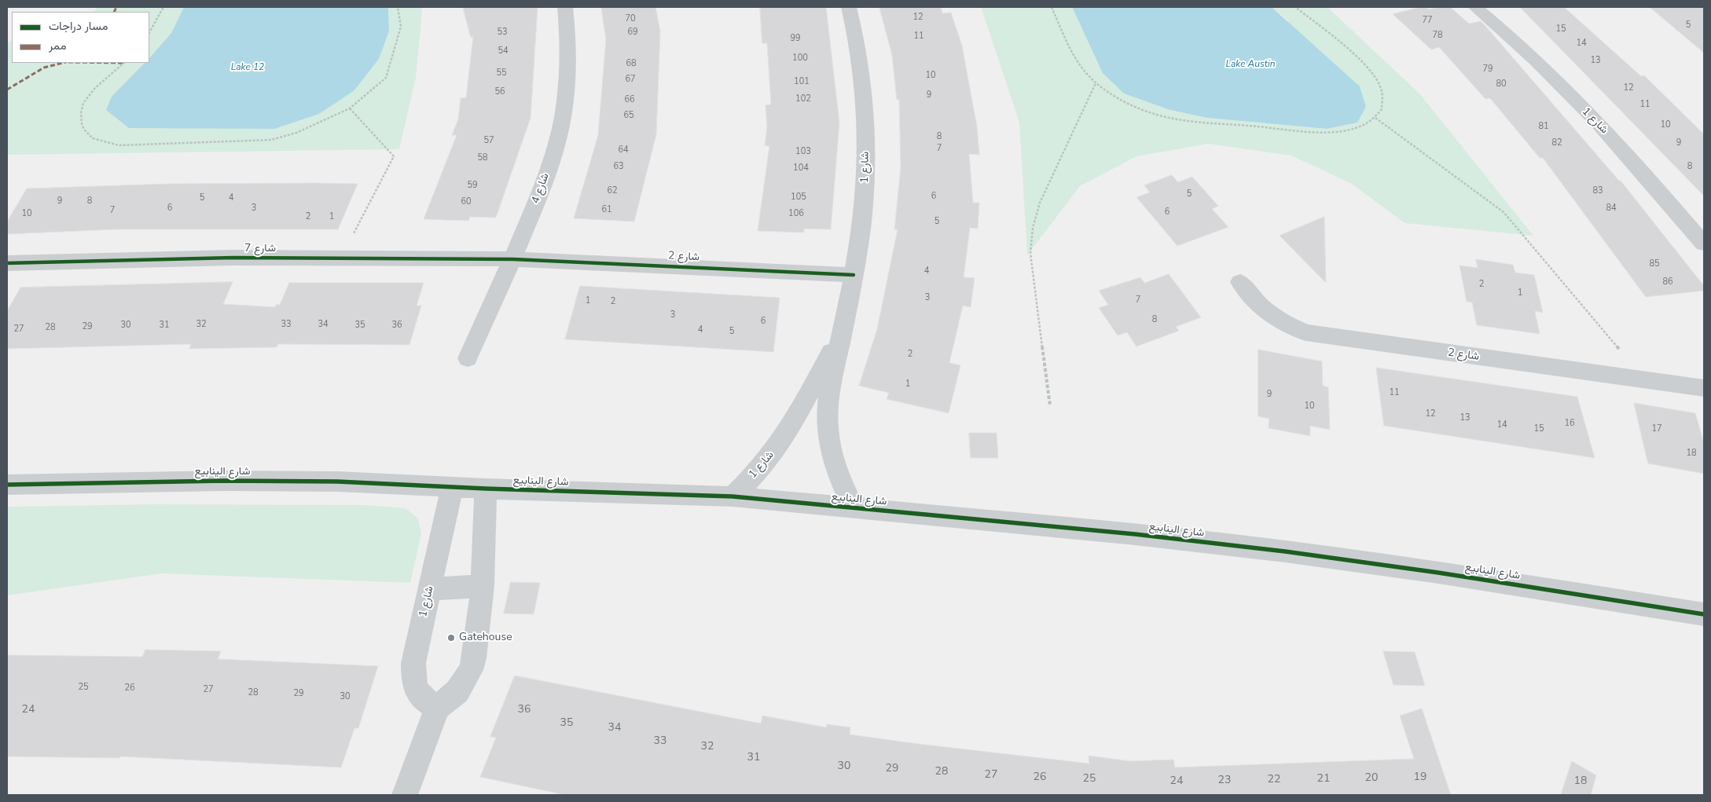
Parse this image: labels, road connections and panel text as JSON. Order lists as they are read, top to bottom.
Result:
{
  "streets": {
    "street": [
      "شارع 1",
      "شارع 4",
      "شارع 7",
      "شارع 2",
      "شارع الينابيع"
    ]
  },
  "crossings": [
    ["شارع 1", "شارع 2"],
    ["شارع 1", "شارع الينابيع"],
    ["شارع 4", "شارع 7"],
    ["شارع 4", "شارع 2"],
    ["شارع 7", "شارع 2"]
  ],
  "water": ["Lake Austin", "Lake 12"],
  "places": ["Gatehouse"],
  "house_numbers": [
    "12",
    "70",
    "77",
    "5",
    "15",
    "53",
    "69",
    "78",
    "11",
    "99",
    "14",
    "54",
    "100",
    "13",
    "68",
    "79",
    "55",
    "10",
    "67",
    "101",
    "80",
    "12",
    "56",
    "9",
    "102",
    "66",
    "11",
    "65",
    "10",
    "81",
    "8",
    "57",
    "82",
    "9",
    "7",
    "64",
    "103",
    "58",
    "63",
    "8",
    "104",
    "59",
    "62",
    "83",
    "5",
    "6",
    "105",
    "5",
    "4",
    "9",
    "8",
    "60",
    "6",
    "3",
    "84",
    "61",
    "7",
    "6",
    "10",
    "106",
    "2",
    "1",
    "5",
    "85",
    "4",
    "86",
    "2",
    "1",
    "3",
    "7",
    "1",
    "2",
    "3",
    "8",
    "6",
    "32",
    "33",
    "34",
    "30",
    "31",
    "35",
    "36",
    "29",
    "28",
    "27",
    "4",
    "5",
    "2",
    "1",
    "11",
    "9",
    "10",
    "12",
    "13",
    "16",
    "14",
    "15",
    "17",
    "18",
    "25",
    "26",
    "27",
    "28",
    "29",
    "30",
    "24",
    "36",
    "35",
    "34",
    "33",
    "32",
    "31",
    "30",
    "29",
    "28",
    "27",
    "26",
    "19",
    "20",
    "25",
    "21",
    "22",
    "23",
    "24",
    "18"
  ],
  "legend": ["مسار دراجات", "ممر"]
}
